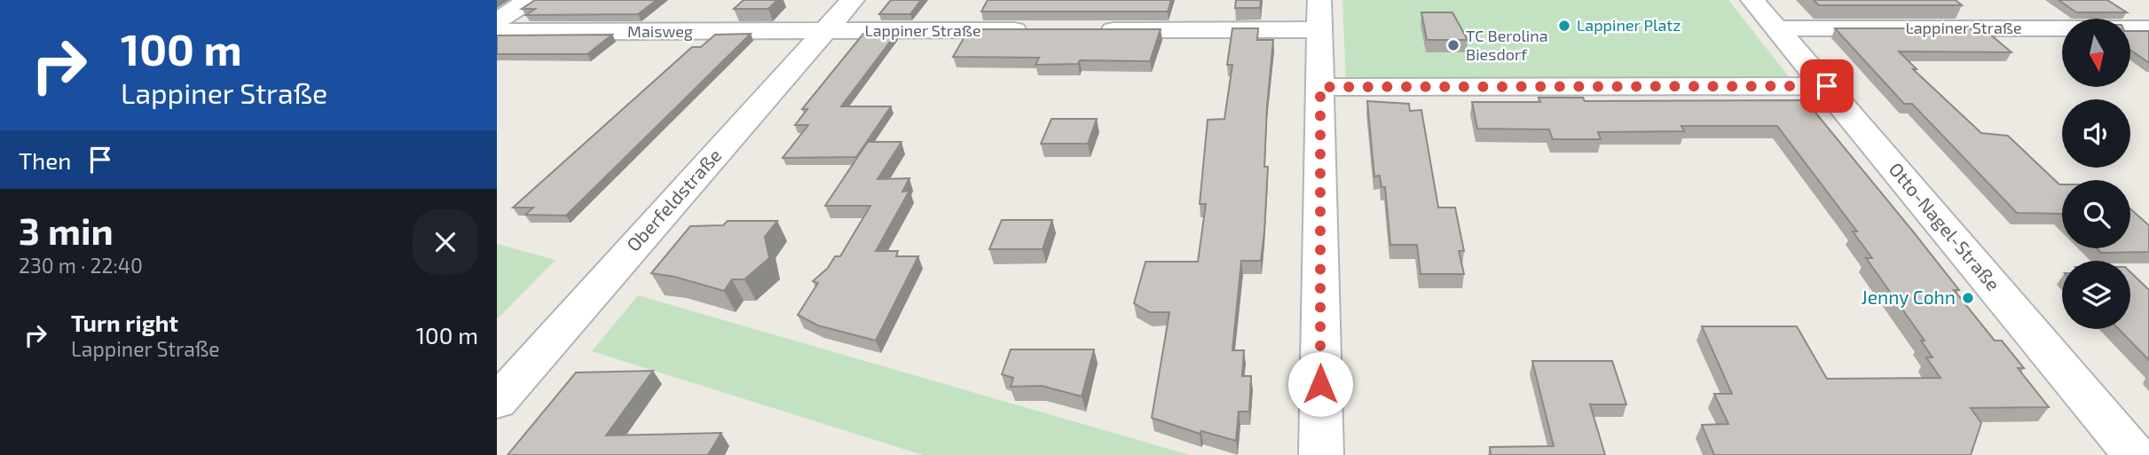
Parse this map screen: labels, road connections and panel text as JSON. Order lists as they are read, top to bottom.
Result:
{
  "streets": {
    "street": [
      "Lappiner Straße",
      "Maisweg",
      "Oberfeldstraße",
      "Otto-Nagel-Straße"
    ]
  },
  "crossings": [
    ["Lappiner Straße", "Maisweg"],
    ["Lappiner Straße", "Oberfeldstraße"],
    ["Lappiner Straße", "Otto-Nagel-Straße"],
    ["Maisweg", "Oberfeldstraße"]
  ],
  "places": ["Lappiner Platz", "TC Berolina Biesdorf", "Jenny Cohn"],
  "north": "bottom",
  "page": {
    "turn": ["100 m", "Lappiner Straße"],
    "then": "Then",
    "heading": ["3 min", "230 m · 22:40"],
    "list": [
      {
        "name": "Turn right",
        "note": "Lappiner Straße",
        "value": "100 m"
      }
    ]
  }
}
